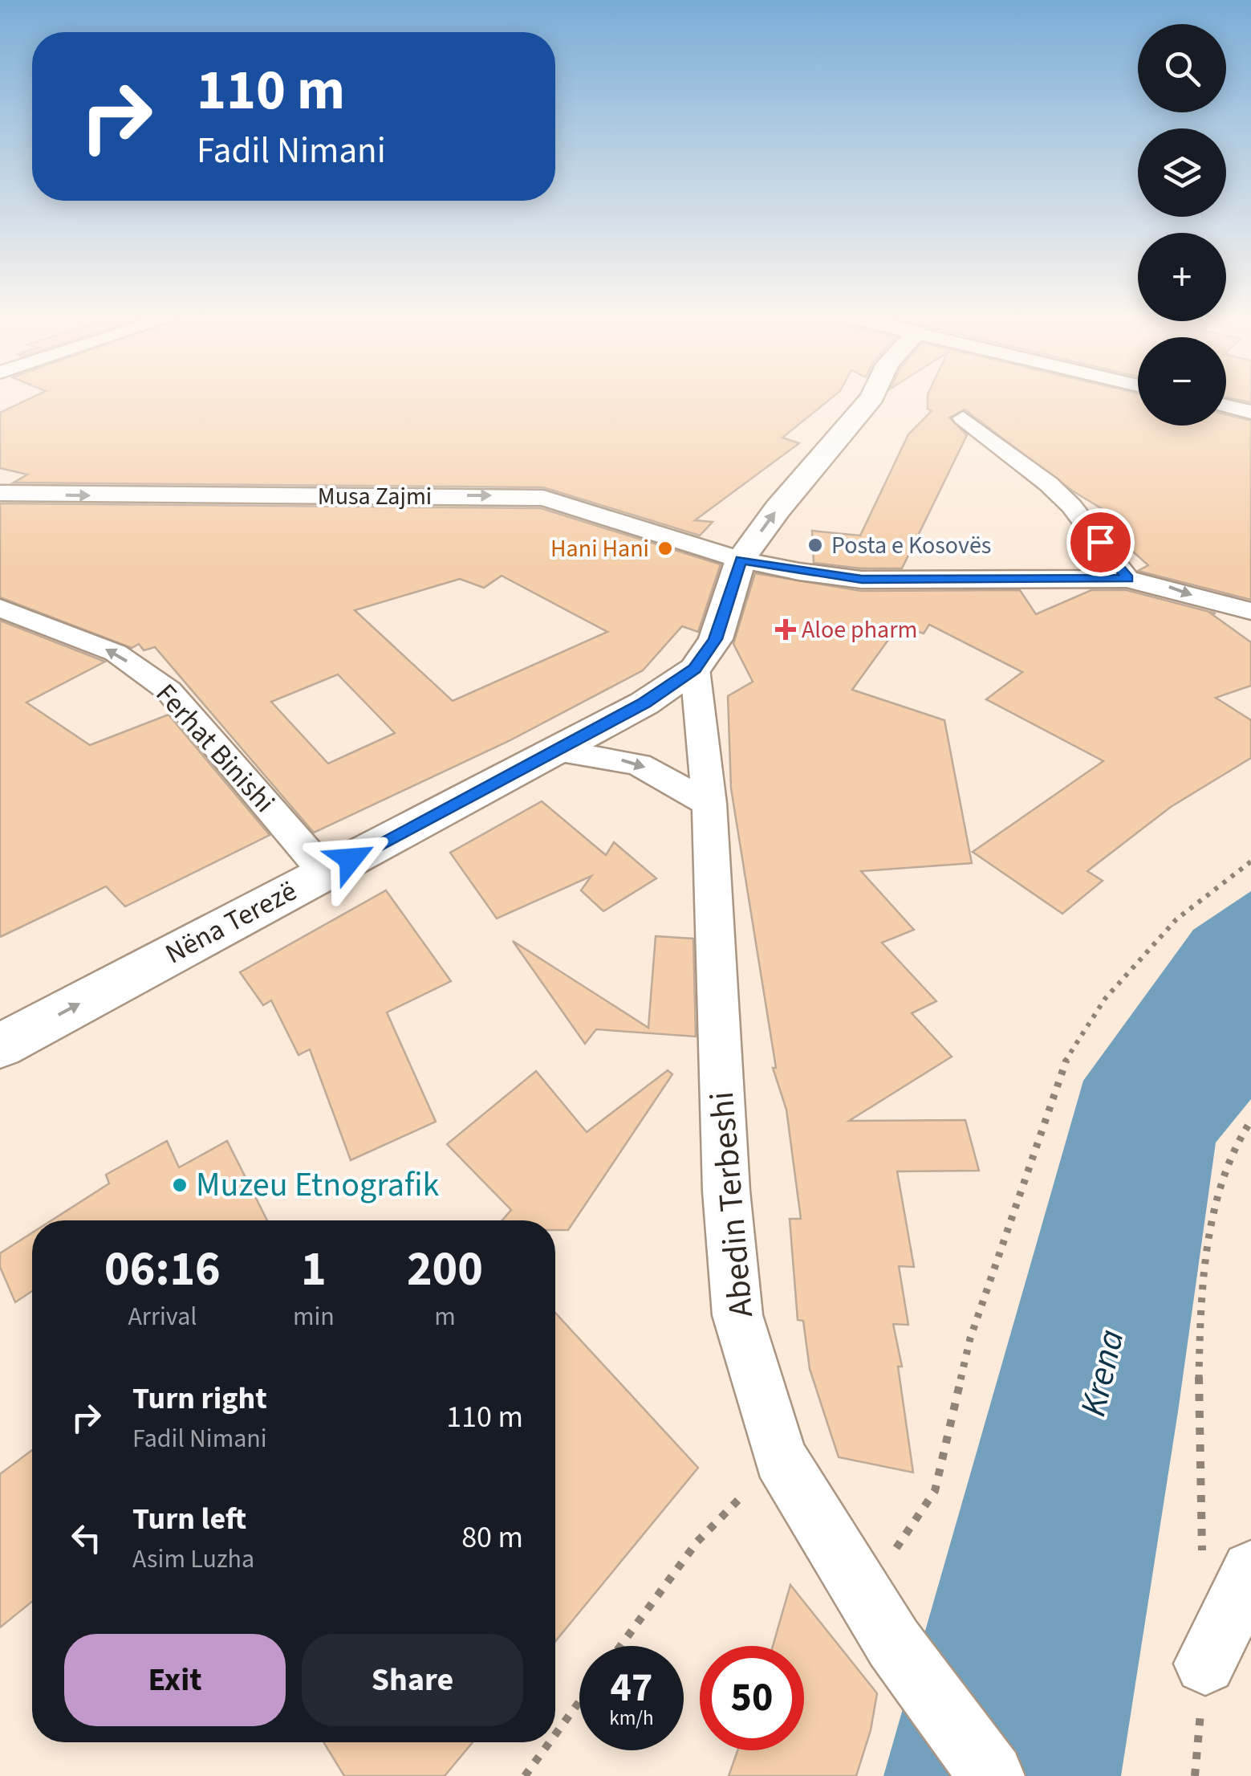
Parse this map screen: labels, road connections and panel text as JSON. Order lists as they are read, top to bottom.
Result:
{
  "streets": {
    "main road": ["Nëna Terezë"],
    "street": ["Musa Zajmi", "Ferhat Binishi", "Abedin Terbeshi"]
  },
  "crossings": [
    ["Musa Zajmi", "Nëna Terezë"],
    ["Ferhat Binishi", "Nëna Terezë"],
    ["Nëna Terezë", "Abedin Terbeshi"]
  ],
  "one_way": ["Musa Zajmi", "Ferhat Binishi", "Nëna Terezë"],
  "water": ["Krena"],
  "places": {
    "other": ["Posta e Kosovës", "Hani Hani", "Muzeu Etnografik"],
    "health": ["Aloe pharm"]
  },
  "page": {
    "map_buttons": ["+", "−"],
    "turn": ["110 m", "Fadil Nimani"],
    "eta": [
      "06:16",
      "Arrival",
      "1",
      "min",
      "200",
      "m"
    ],
    "list": [
      {
        "name": "Turn right",
        "note": "Fadil Nimani",
        "value": "110 m"
      },
      {
        "name": "Turn left",
        "note": "Asim Luzha",
        "value": "80 m"
      }
    ],
    "buttons": ["Exit", "Share"],
    "speed": "47 km/h",
    "limit": "50"
  }
}
